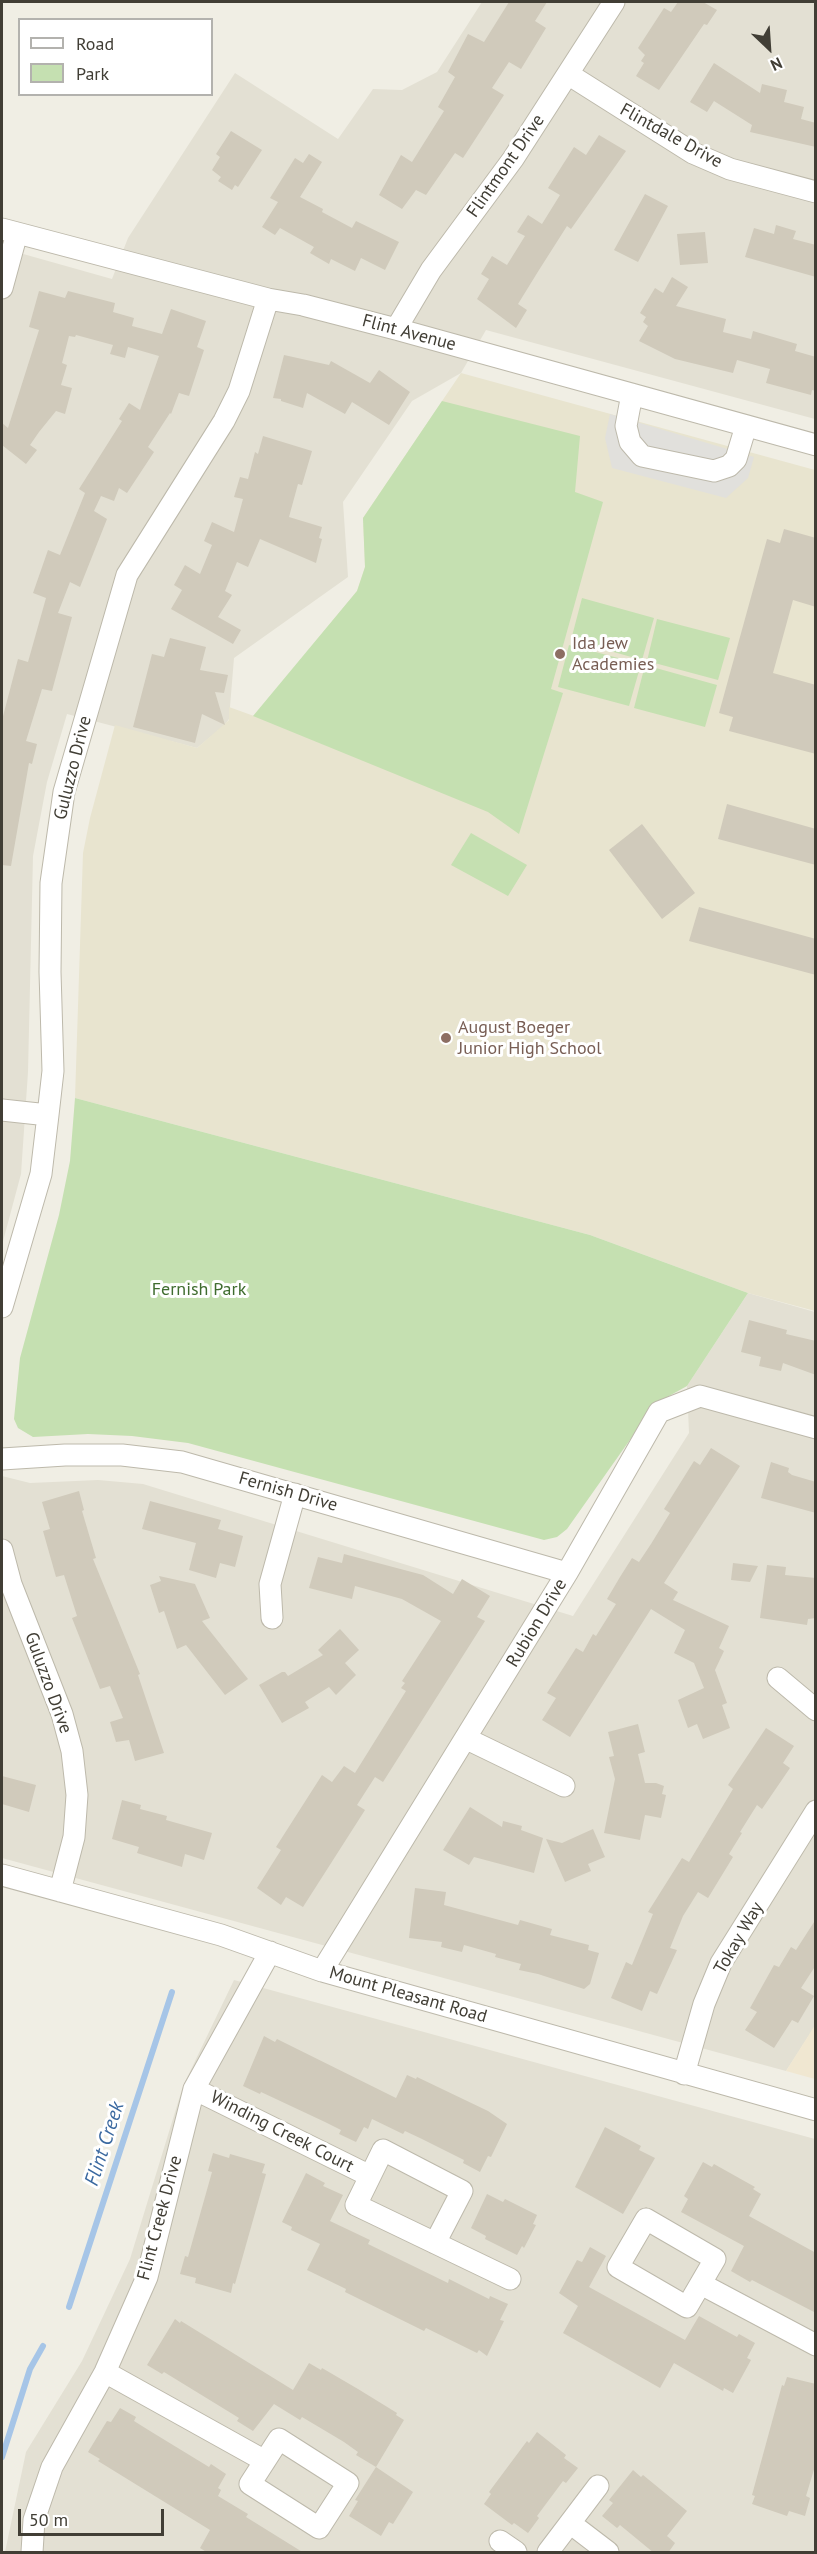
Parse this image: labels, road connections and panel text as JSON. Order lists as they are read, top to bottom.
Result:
{
  "streets": {
    "street": [
      "Flintdale Drive",
      "Flintmont Drive",
      "Flint Avenue",
      "Guluzzo Drive",
      "Fernish Drive",
      "Rubion Drive",
      "Tokay Way",
      "Mount Pleasant Road",
      "Winding Creek Court",
      "Flint Creek Drive"
    ]
  },
  "crossings": [
    ["Flintdale Drive", "Flintmont Drive"],
    ["Flintmont Drive", "Flint Avenue"],
    ["Flint Avenue", "Guluzzo Drive"],
    ["Guluzzo Drive", "Mount Pleasant Road"],
    ["Fernish Drive", "Rubion Drive"],
    ["Rubion Drive", "Mount Pleasant Road"],
    ["Tokay Way", "Mount Pleasant Road"],
    ["Mount Pleasant Road", "Flint Creek Drive"],
    ["Winding Creek Court", "Flint Creek Drive"]
  ],
  "water": ["Flint Creek"],
  "parks": ["Fernish Park"],
  "places": ["Ida Jew Academies", "August Boeger Junior High School"],
  "legend": ["Road", "Park"],
  "scale_bar": "50 m",
  "north": "bottom right"
}
